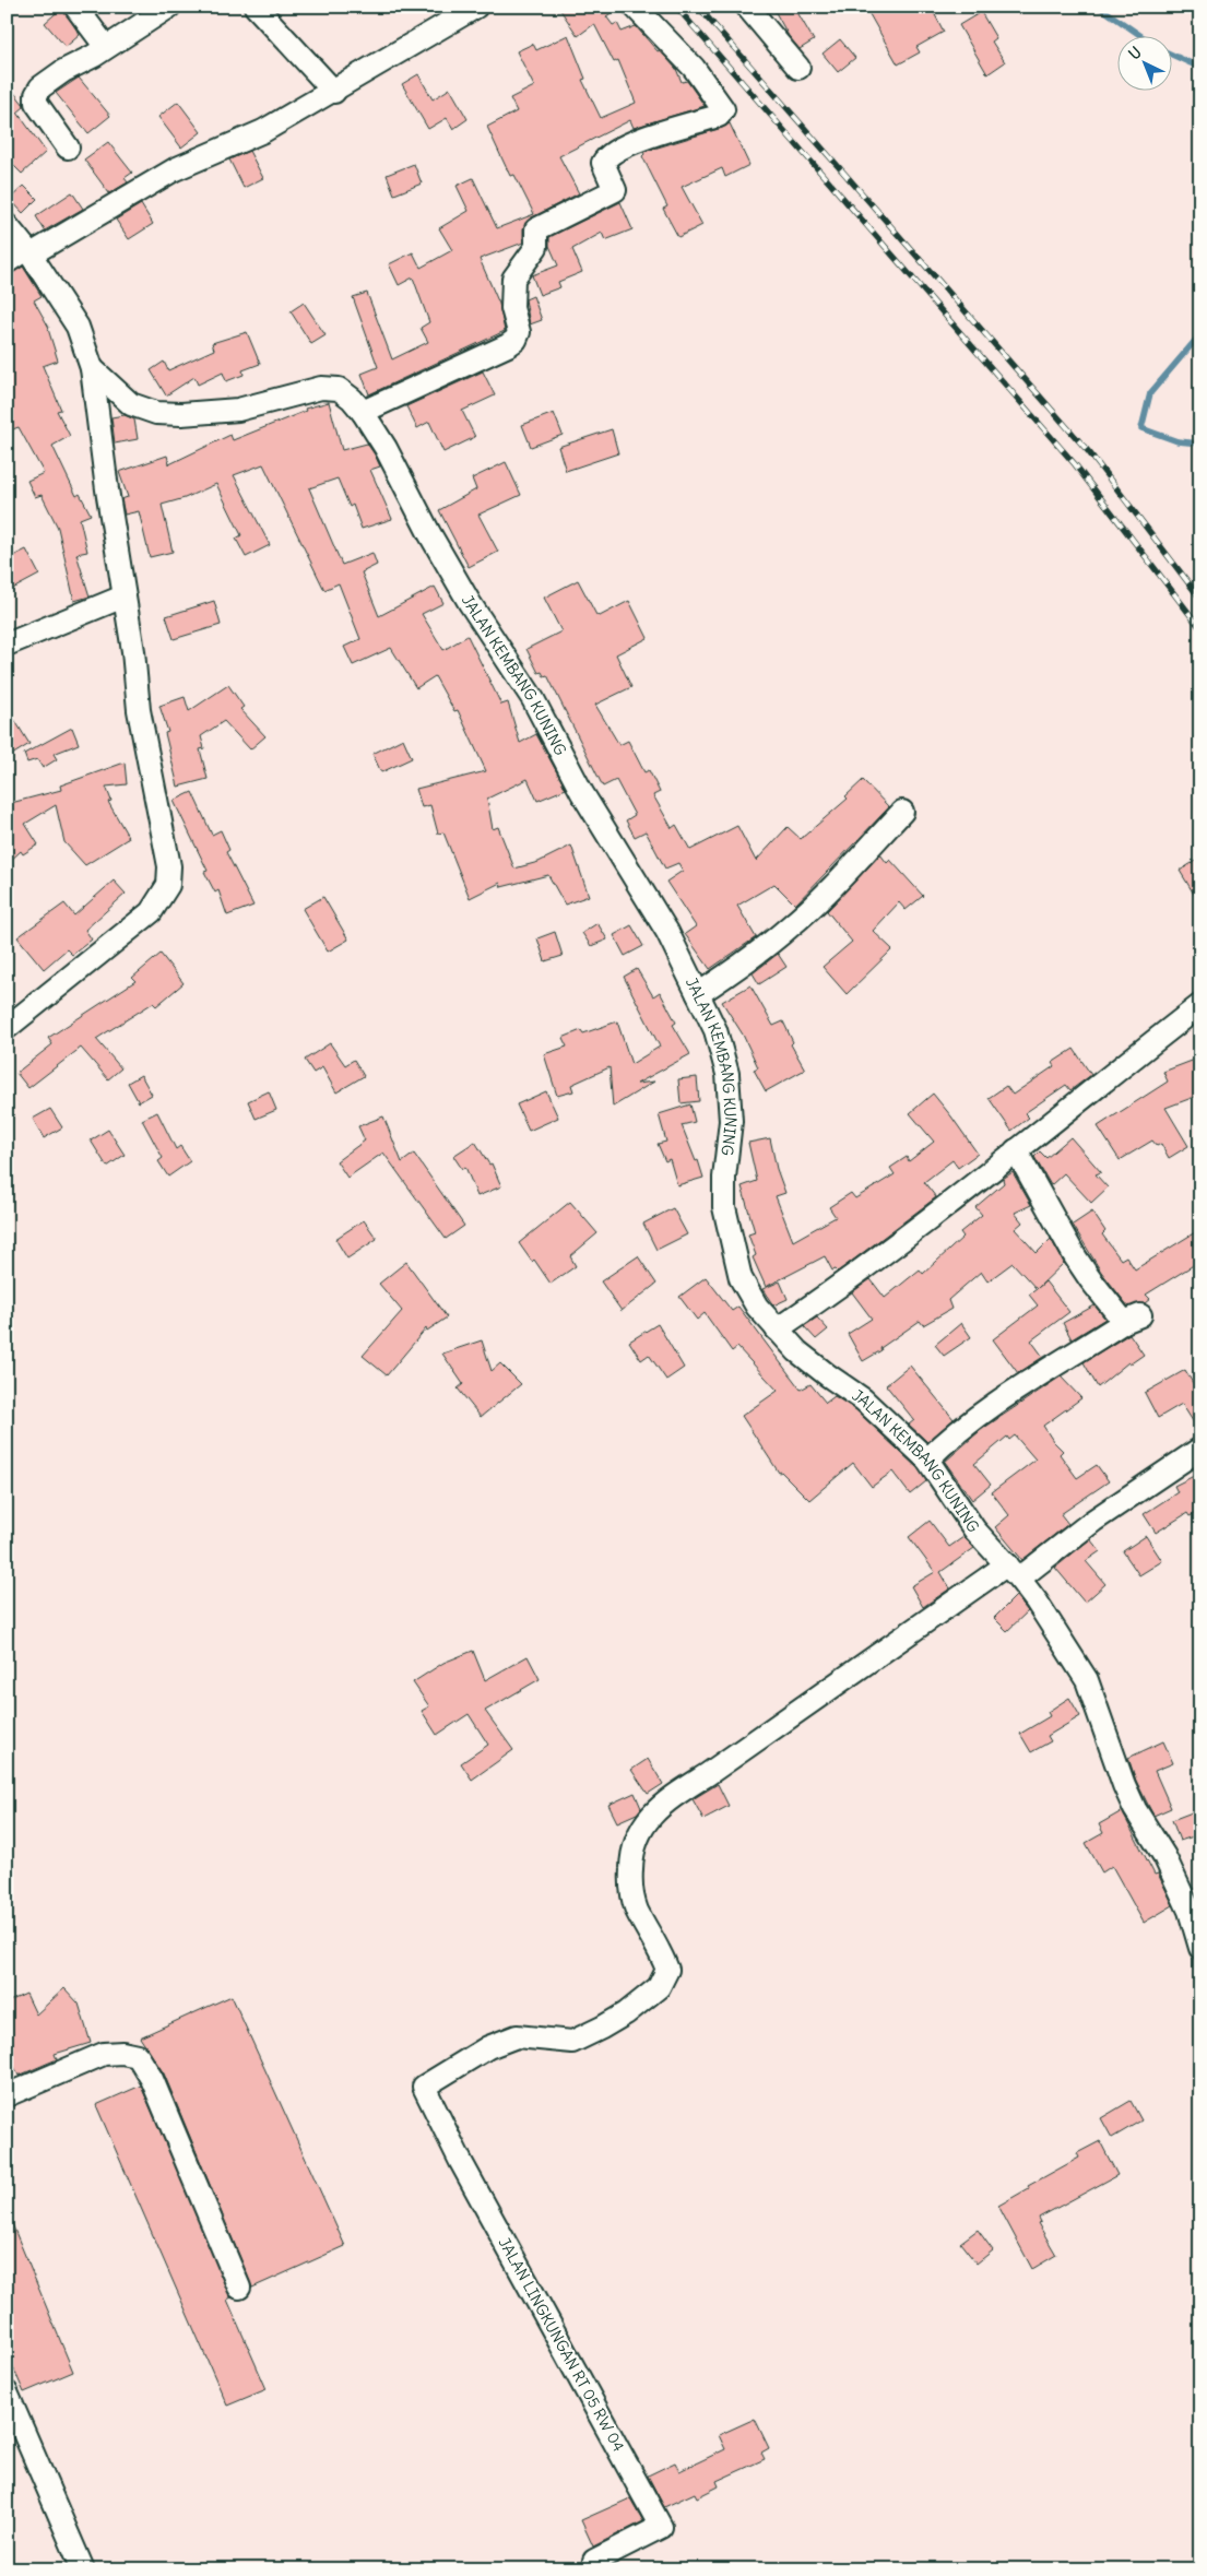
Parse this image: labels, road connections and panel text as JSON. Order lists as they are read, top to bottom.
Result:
{
  "streets": {
    "street": ["JALAN KEMBANG KUNING", "JALAN LINGKUNGAN RT 05 RW 04"]
  },
  "crossings": [
    ["JALAN KEMBANG KUNING", "JALAN LINGKUNGAN RT 05 RW 04"]
  ],
  "north": "top left"
}
